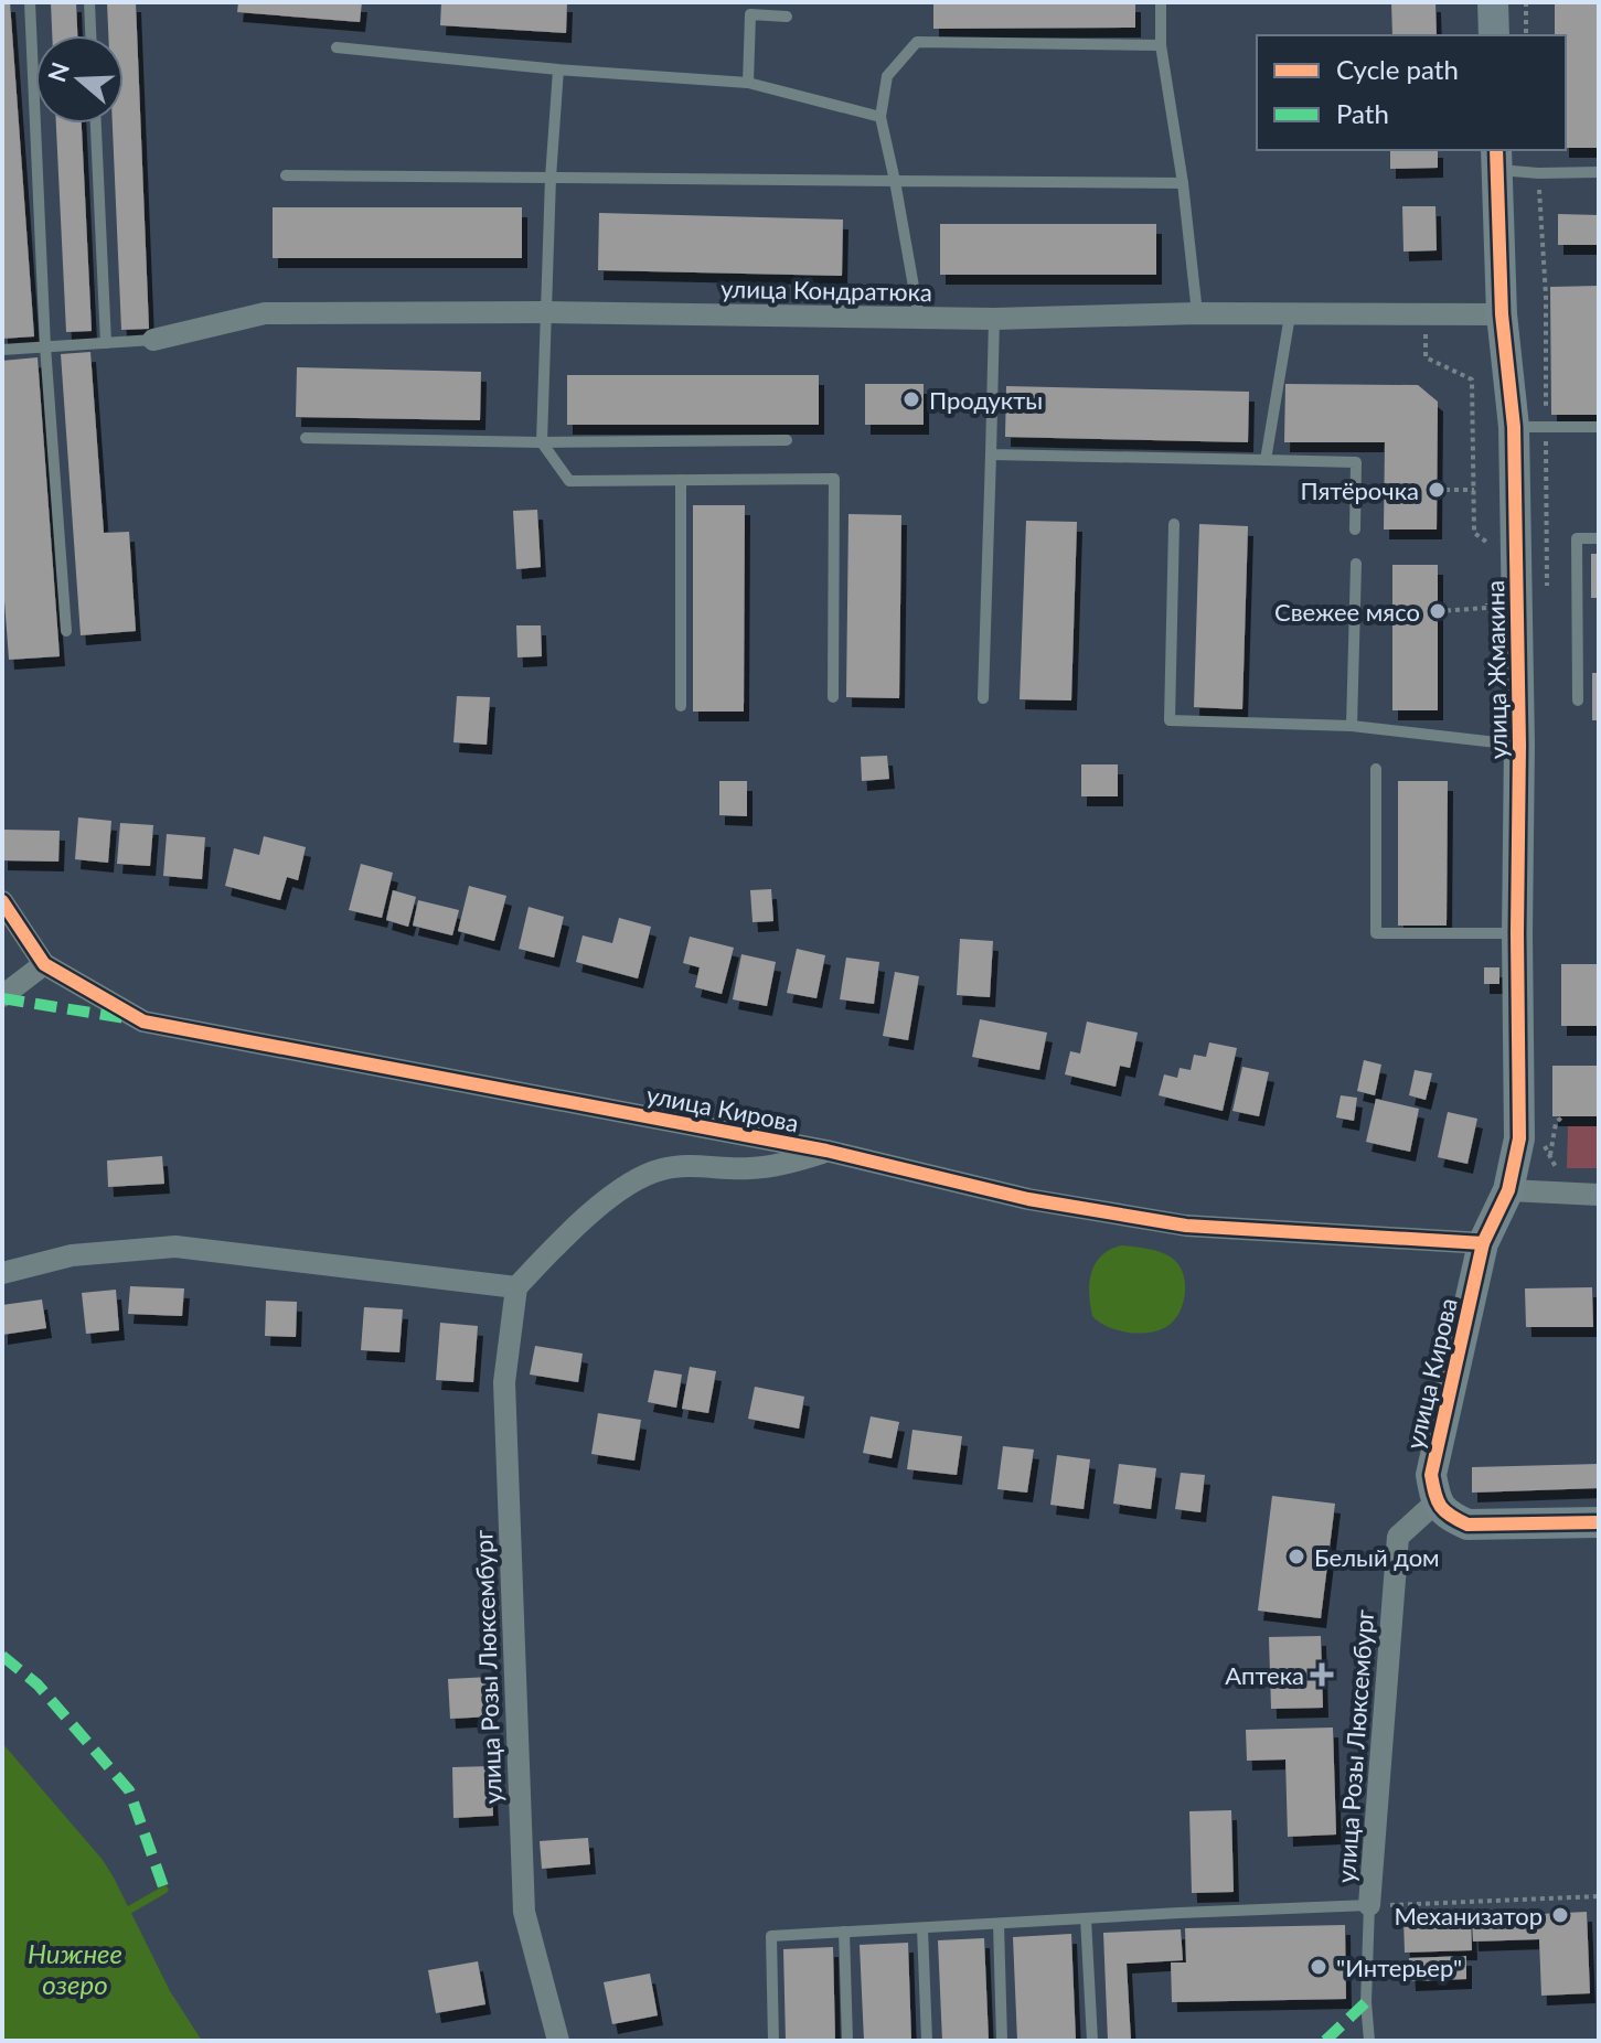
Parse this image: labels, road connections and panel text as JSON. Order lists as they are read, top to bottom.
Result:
{
  "streets": {
    "street": [
      "улица Кондратюка",
      "улица Жмакина",
      "улица Кирова",
      "улица Розы Люксембург"
    ]
  },
  "crossings": [
    ["улица Кондратюка", "улица Жмакина"],
    ["улица Жмакина", "улица Кирова"],
    ["улица Кирова", "улица Розы Люксембург"]
  ],
  "water": ["Нижнее озеро"],
  "places": {
    "other": [
      "Продукты",
      "Пятёрочка",
      "Свежее мясо",
      "Белый дом",
      "Механизатор",
      "\"Интерьер\""
    ],
    "health": ["Аптека"]
  },
  "legend": ["Cycle path", "Path"],
  "north": "left"
}
